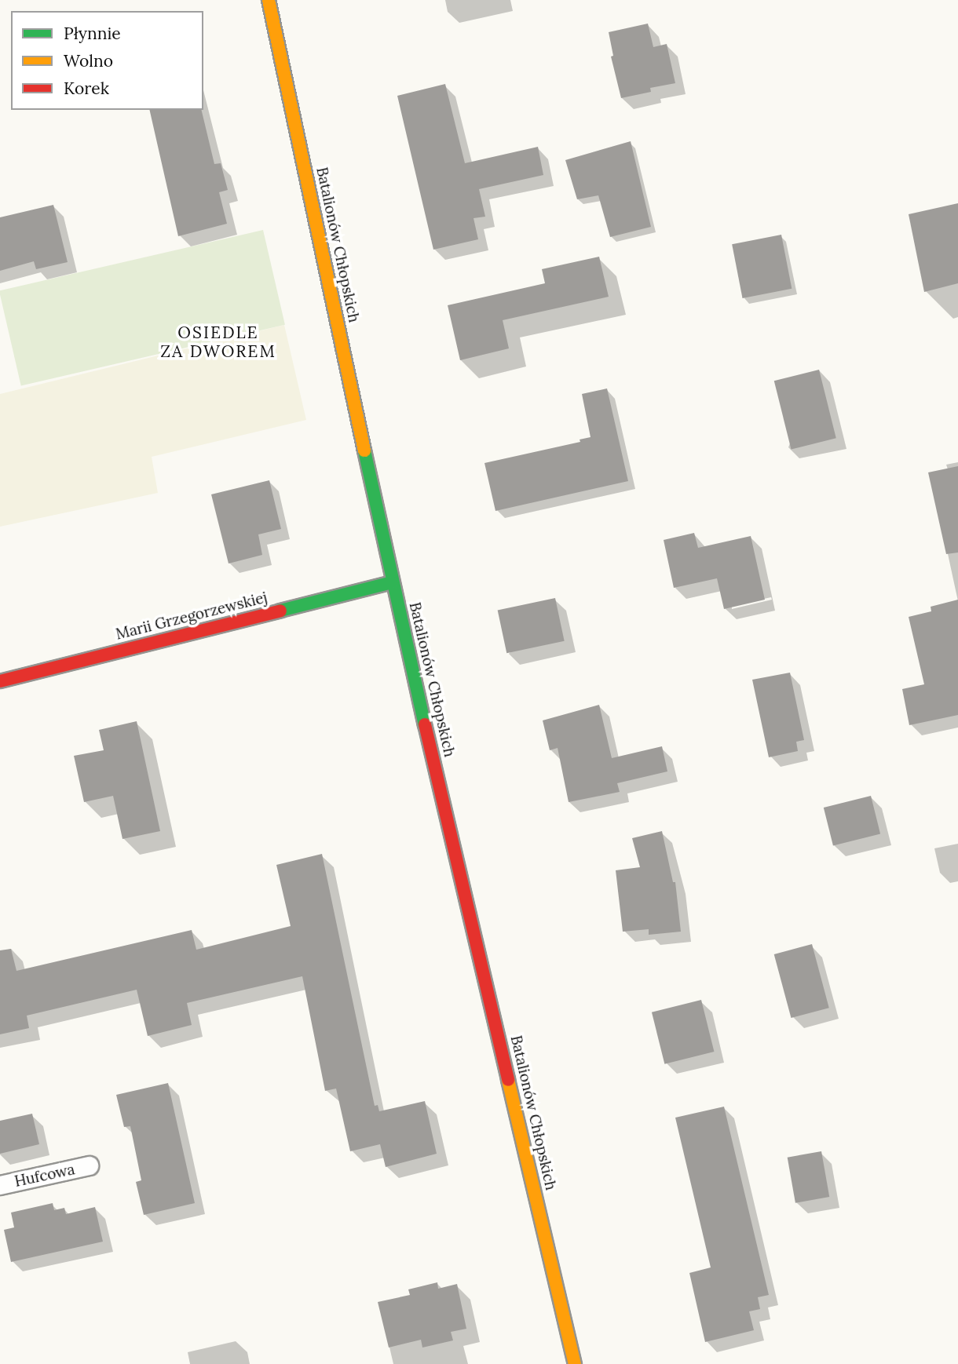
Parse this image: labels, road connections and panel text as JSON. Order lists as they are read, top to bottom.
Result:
{
  "streets": {
    "street": ["Batalionów Chłopskich", "Marii Grzegorzewskiej"],
    "lane": ["Hufcowa"]
  },
  "crossings": [
    ["Batalionów Chłopskich", "Marii Grzegorzewskiej"]
  ],
  "districts": ["OSIEDLE ZA DWOREM"],
  "legend": ["Płynnie", "Wolno", "Korek"]
}
